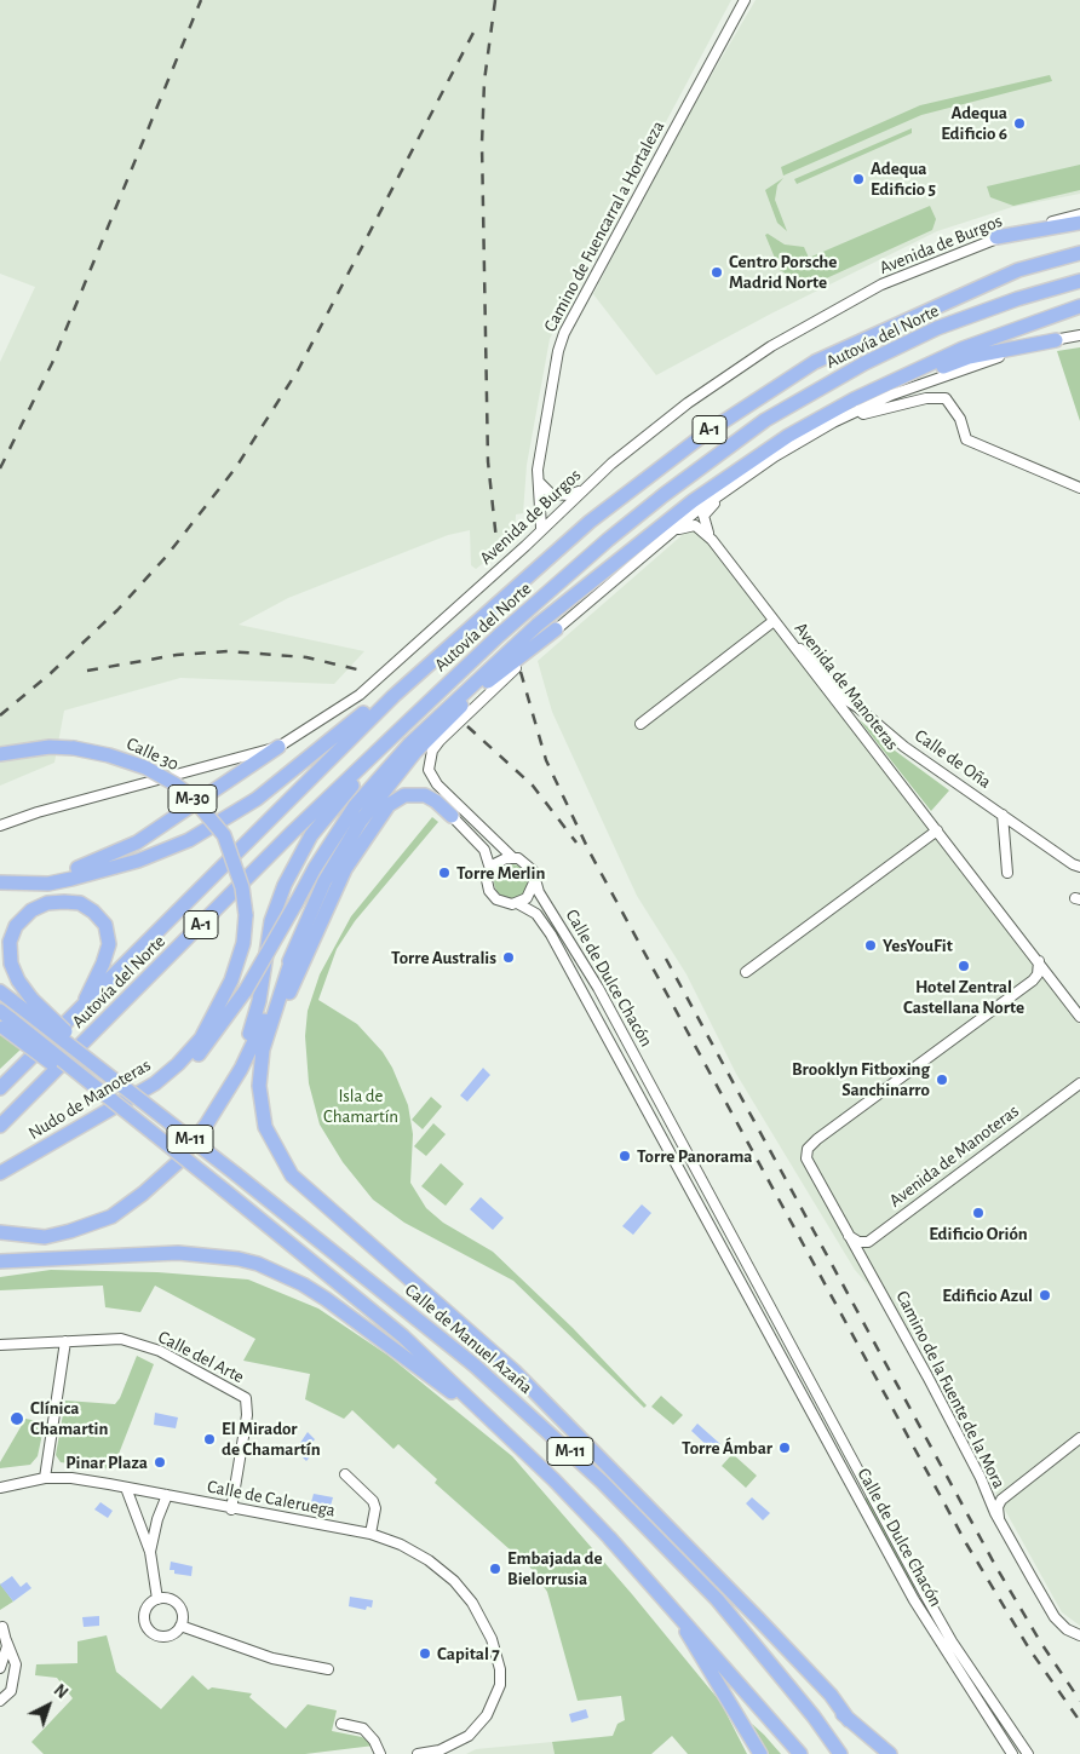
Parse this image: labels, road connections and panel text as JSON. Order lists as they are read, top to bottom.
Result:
{
  "streets": {
    "highway": [
      "Autovía del Norte",
      "A-1",
      "Calle 30",
      "M-30",
      "Nudo de Manoteras",
      "M-11",
      "Calle de Manuel Azaña"
    ],
    "street": [
      "Camino de Fuencarral a Hortaleza",
      "Avenida de Burgos",
      "Avenida de Manoteras",
      "Calle de Oña",
      "Calle de Dulce Chacón",
      "Calle del Arte",
      "Camino de la Fuente de la Mora",
      "Calle de Caleruega"
    ]
  },
  "crossings": [
    ["Camino de Fuencarral a Hortaleza", "Avenida de Burgos"],
    ["Avenida de Manoteras", "Calle de Oña"],
    ["Avenida de Manoteras", "Camino de la Fuente de la Mora"],
    ["Calle 30", "Nudo de Manoteras"],
    ["Calle del Arte", "Calle de Caleruega"]
  ],
  "parks": ["Isla de Chamartín"],
  "places": [
    "Adequa Edificio 6",
    "Adequa Edificio 5",
    "Centro Porsche Madrid Norte",
    "Torre Merlin",
    "YesYouFit",
    "Torre Australis",
    "Hotel Zentral Castellana Norte",
    "Brooklyn Fitboxing Sanchinarro",
    "Torre Panorama",
    "Edificio Orión",
    "Edificio Azul",
    "Clínica Chamartin",
    "El Mirador de Chamartín",
    "Torre Ámbar",
    "Pinar Plaza",
    "Embajada de Bielorrusia",
    "Capital 7"
  ],
  "north": "top right"
}
